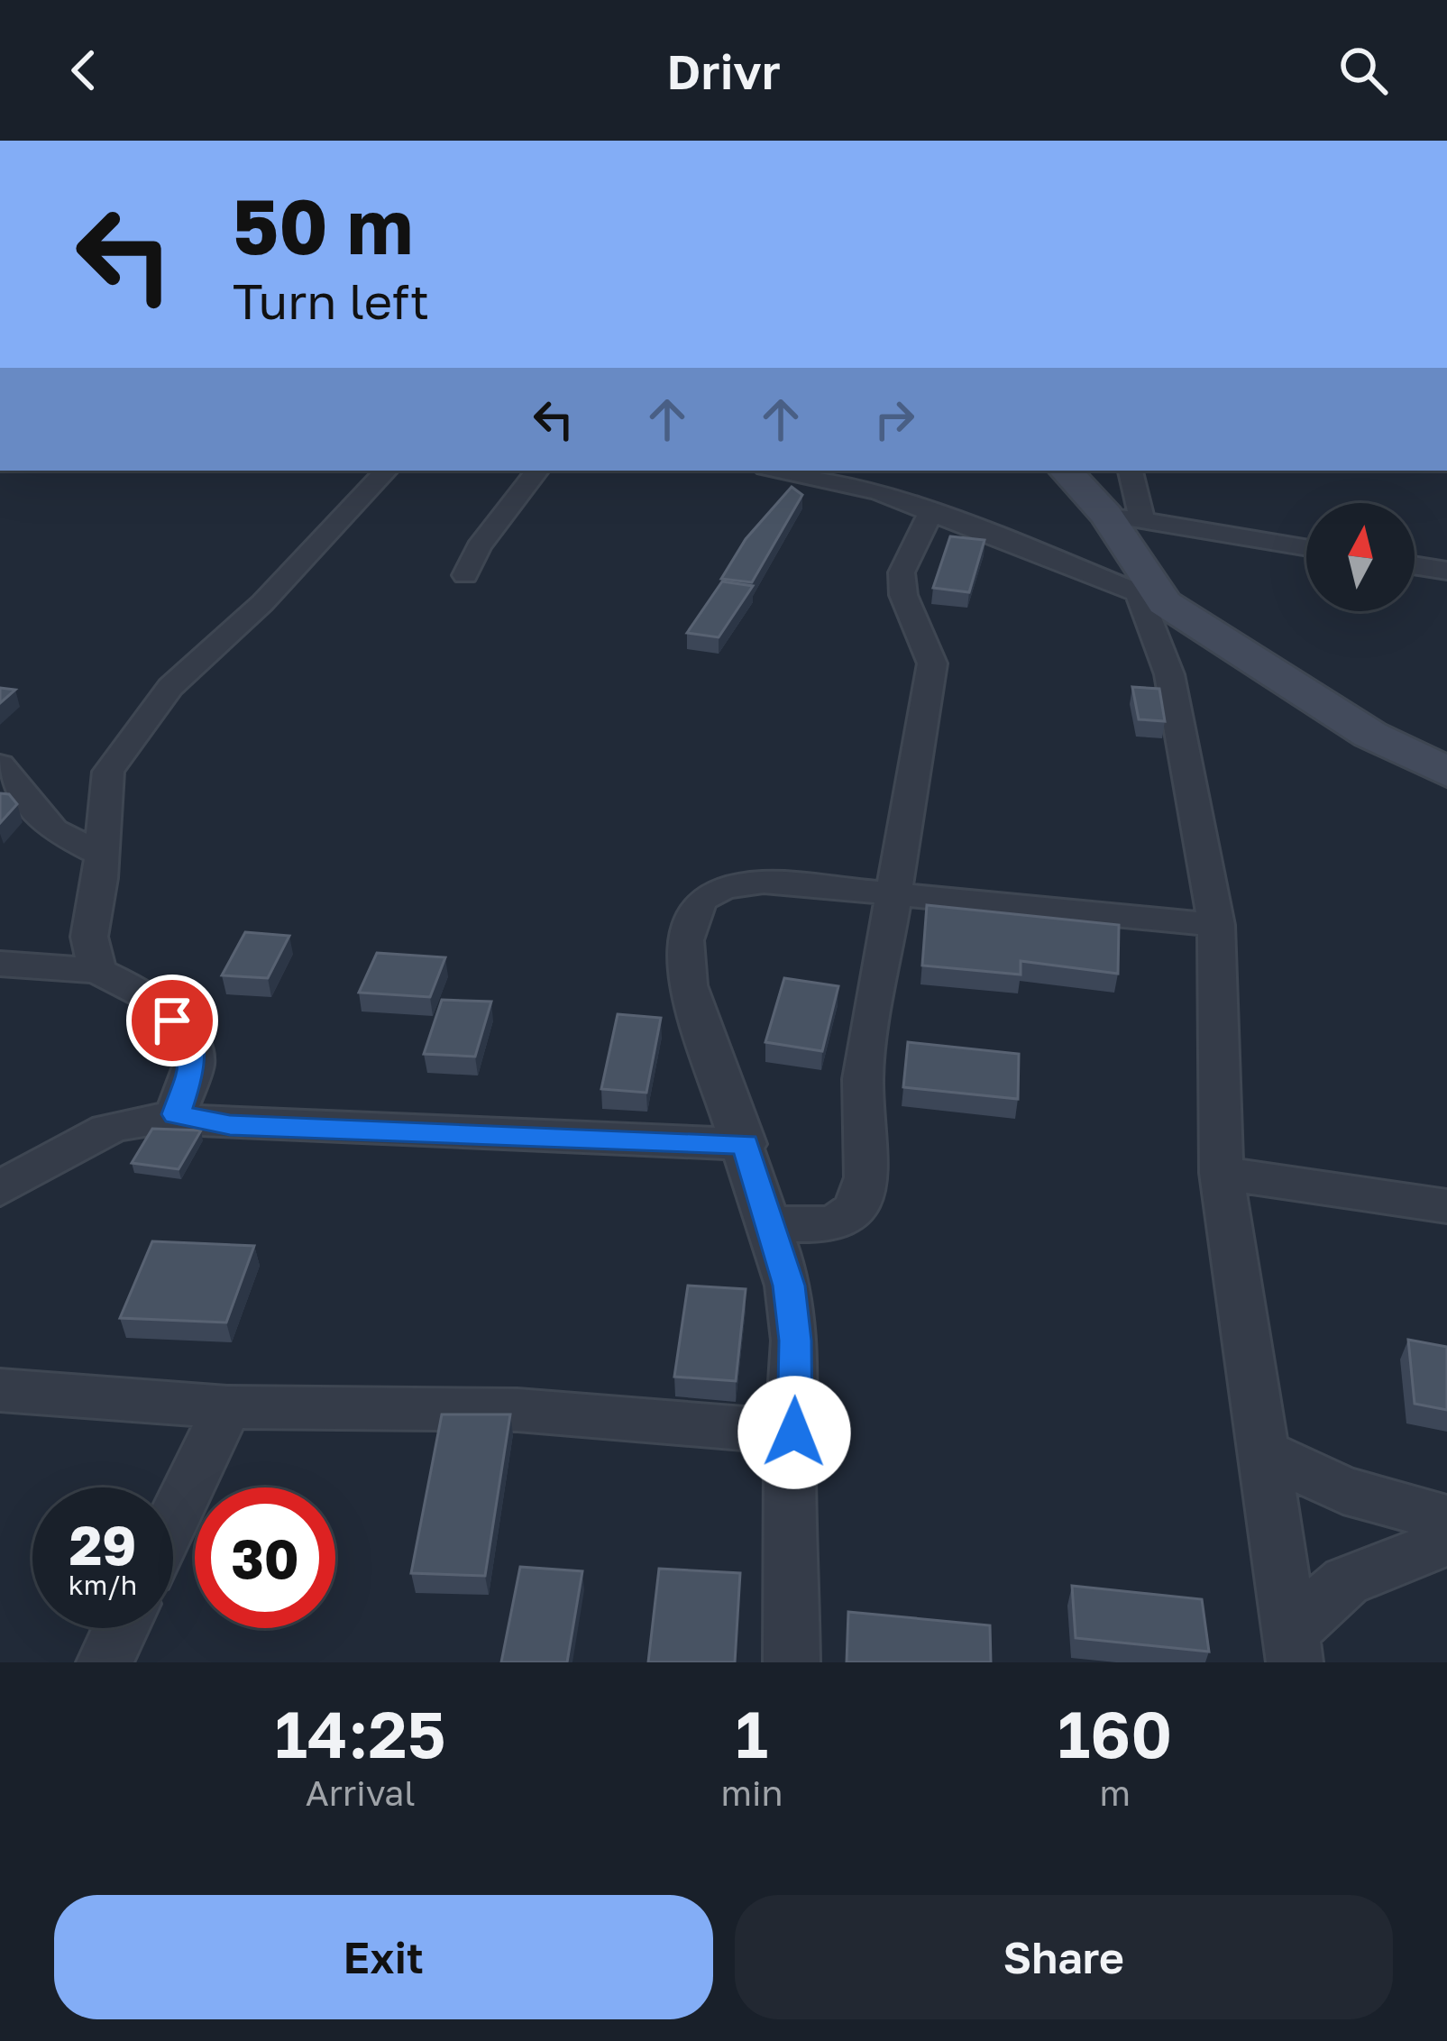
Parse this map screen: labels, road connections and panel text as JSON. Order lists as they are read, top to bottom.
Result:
{
  "north": "top",
  "page": {
    "header": "Drivr",
    "turn": ["50 m", "Turn left"],
    "speed": "29 km/h",
    "limit": "30",
    "eta": [
      "14:25",
      "Arrival",
      "1",
      "min",
      "160",
      "m"
    ],
    "buttons": ["Exit", "Share"]
  }
}
